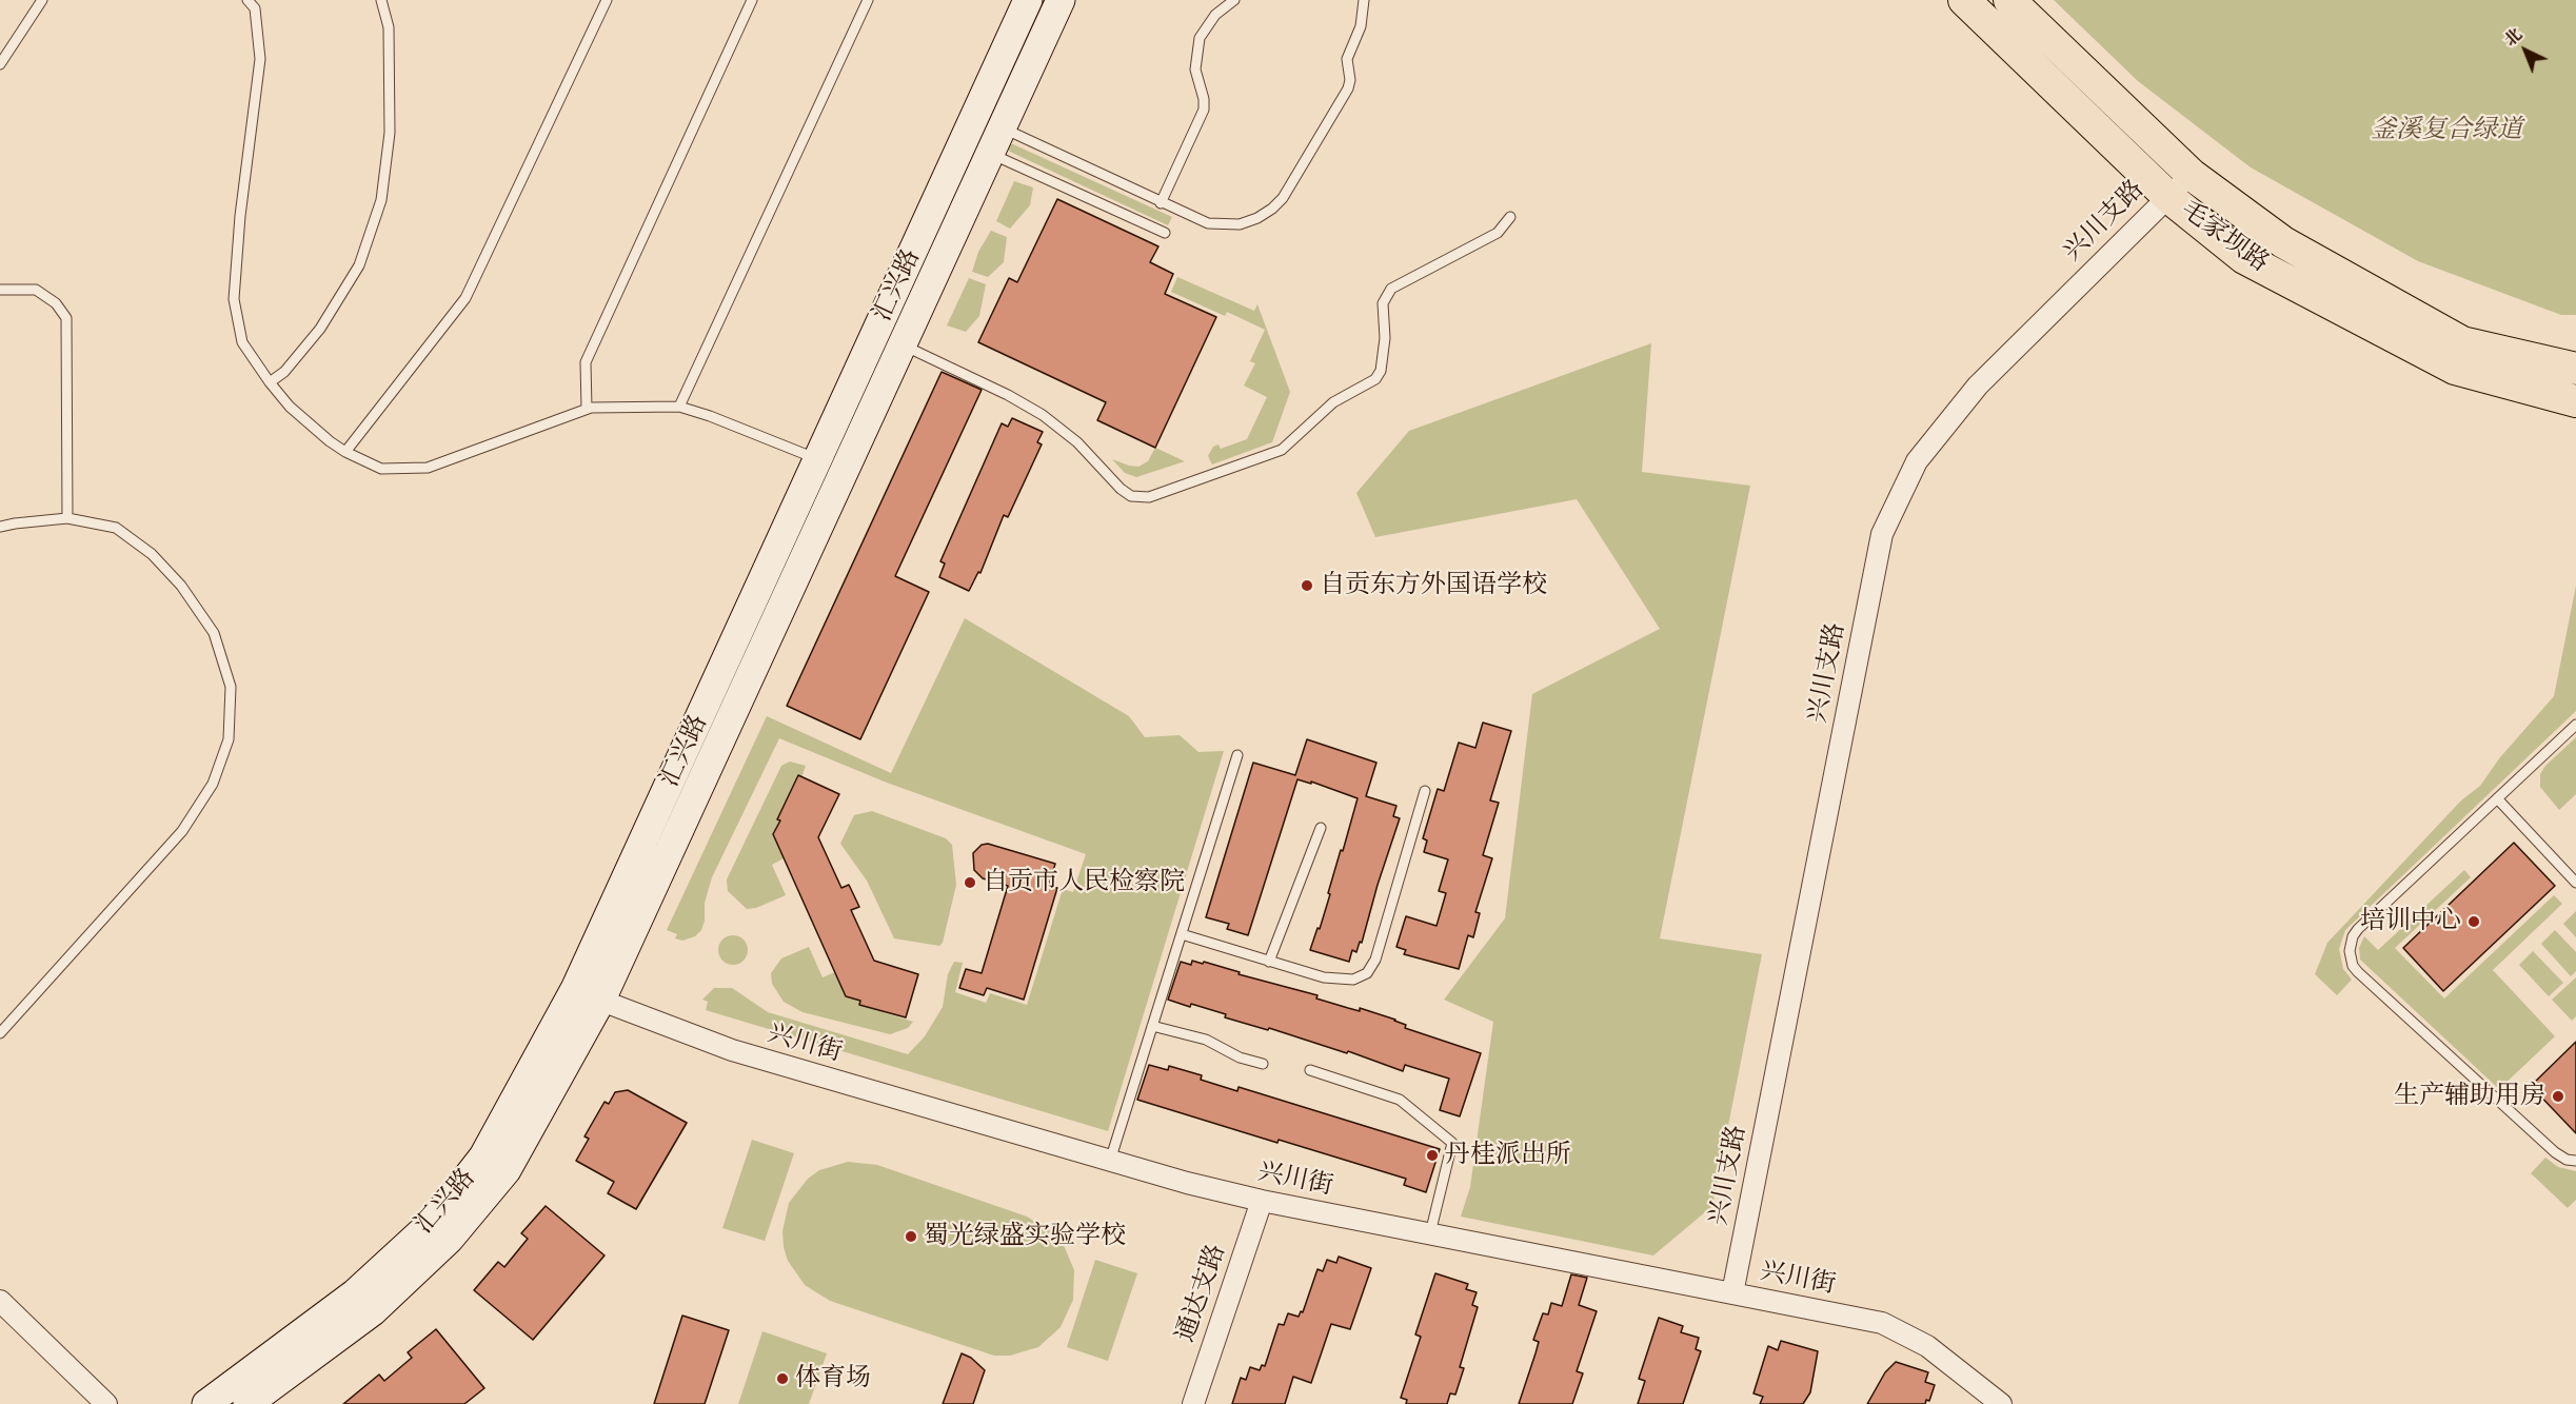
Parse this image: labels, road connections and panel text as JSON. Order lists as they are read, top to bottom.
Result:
{
  "streets": {
    "main road": ["毛家坝路", "汇兴路"],
    "street": ["兴川支路", "兴川街", "通达支路"]
  },
  "crossings": [
    ["兴川支路", "毛家坝路"],
    ["兴川支路", "兴川街"],
    ["汇兴路", "兴川街"],
    ["兴川街", "通达支路"]
  ],
  "parks": ["釜溪复合绿道"],
  "places": [
    "自贡东方外国语学校",
    "自贡市人民检察院",
    "培训中心",
    "生产辅助用房",
    "丹桂派出所",
    "蜀光绿盛实验学校",
    "体育场"
  ],
  "north": "top left"
}
